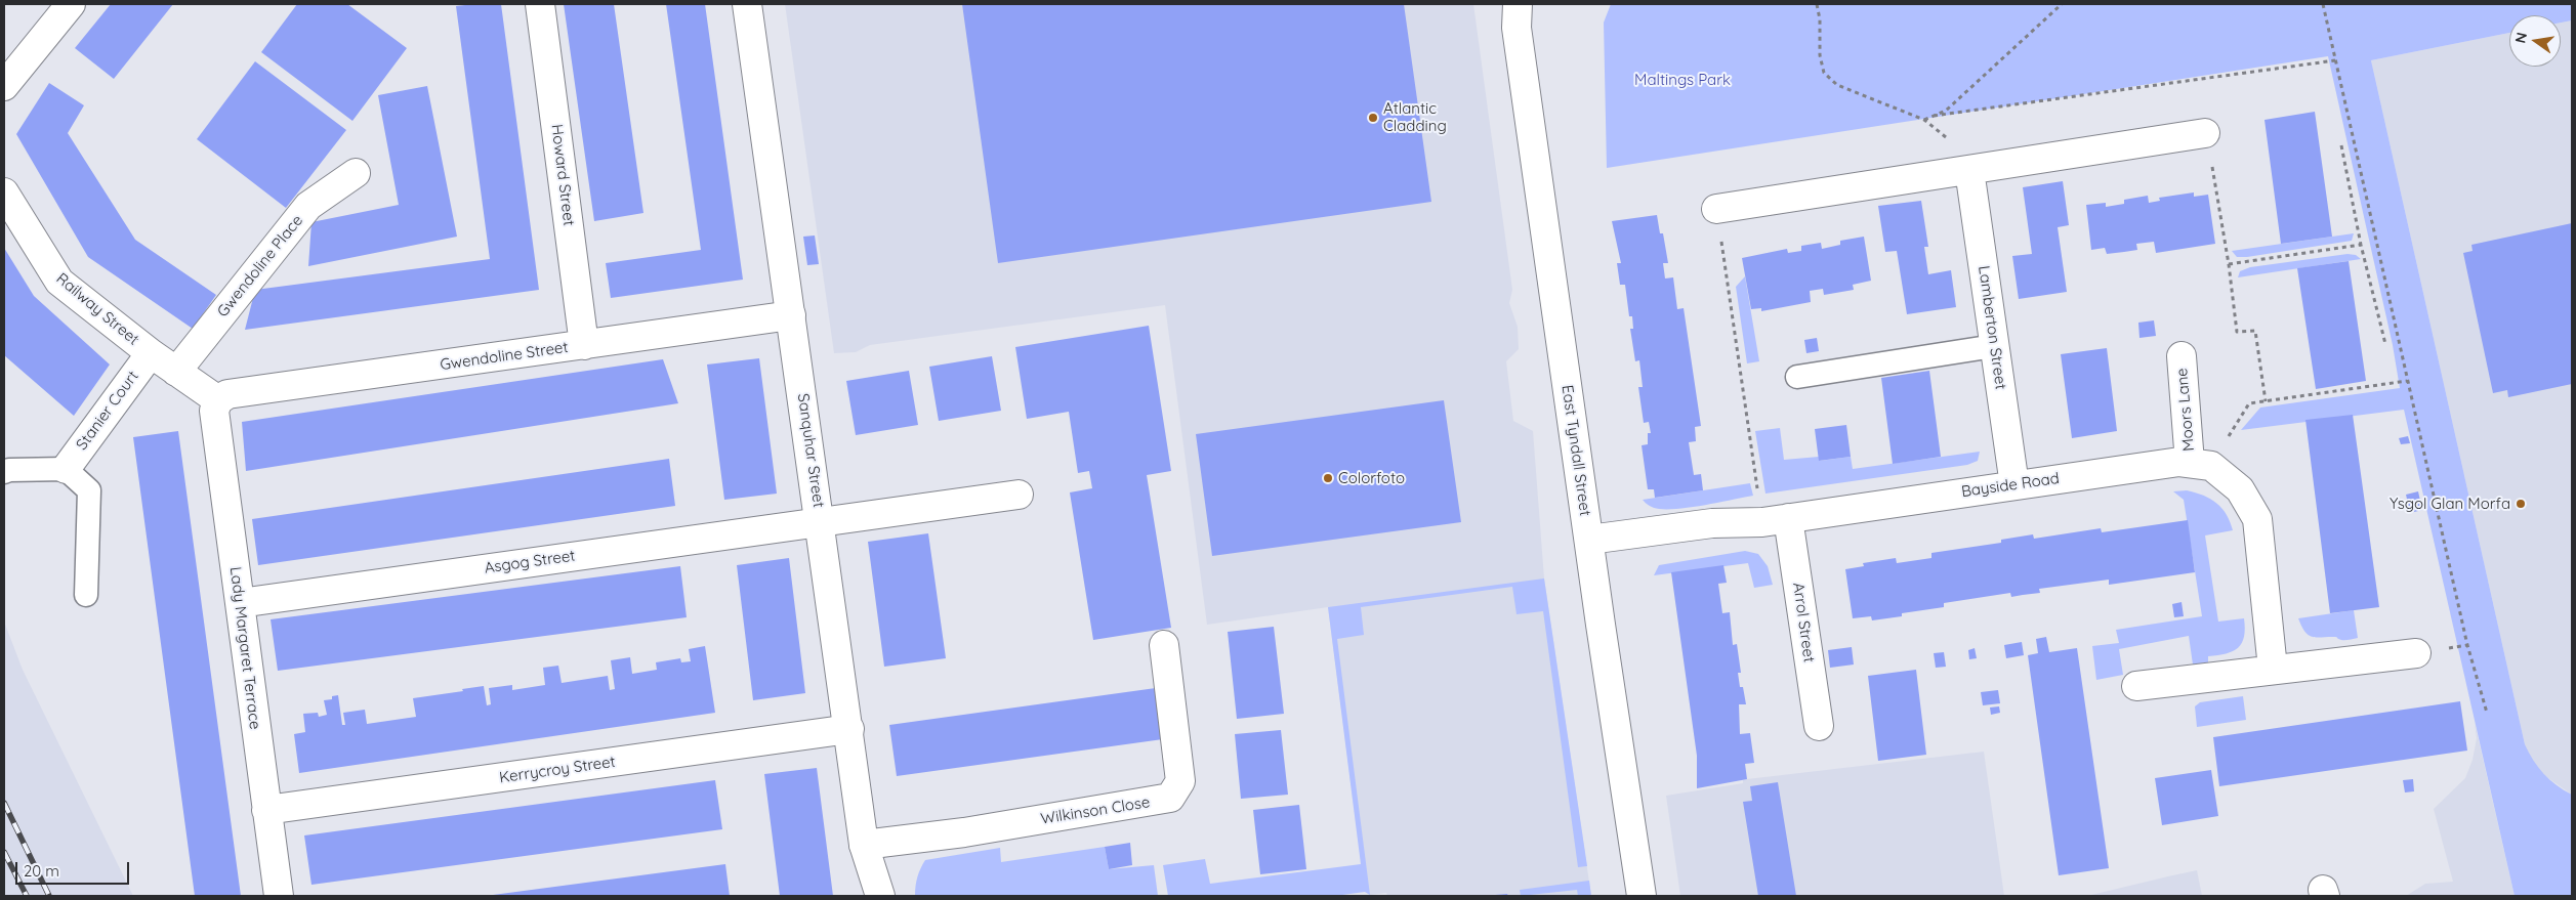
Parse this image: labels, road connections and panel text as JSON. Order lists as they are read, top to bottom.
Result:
{
  "streets": {
    "street": [
      "Howard Street",
      "Gwendoline Place",
      "Railway Street",
      "Lamberton Street",
      "Gwendoline Street",
      "Moors Lane",
      "Stanier Court",
      "Sanquhar Street",
      "East Tyndall Street",
      "Bayside Road",
      "Asgog Street",
      "Arrol Street",
      "Lady Margaret Terrace",
      "Kerrycroy Street",
      "Wilkinson Close"
    ]
  },
  "crossings": [
    ["Howard Street", "Gwendoline Street"],
    ["Gwendoline Place", "Railway Street"],
    ["Railway Street", "Gwendoline Street"],
    ["Railway Street", "Stanier Court"],
    ["Railway Street", "Lady Margaret Terrace"],
    ["Lamberton Street", "Bayside Road"],
    ["Gwendoline Street", "Sanquhar Street"],
    ["Gwendoline Street", "Lady Margaret Terrace"],
    ["Moors Lane", "Bayside Road"],
    ["Sanquhar Street", "Asgog Street"],
    ["Sanquhar Street", "Kerrycroy Street"],
    ["Sanquhar Street", "Wilkinson Close"],
    ["East Tyndall Street", "Bayside Road"],
    ["Bayside Road", "Arrol Street"],
    ["Asgog Street", "Lady Margaret Terrace"],
    ["Lady Margaret Terrace", "Kerrycroy Street"]
  ],
  "parks": ["Maltings Park"],
  "places": ["Atlantic Cladding", "Colorfoto", "Ysgol Glan Morfa"],
  "scale_bar": "20 m",
  "north": "left"
}
